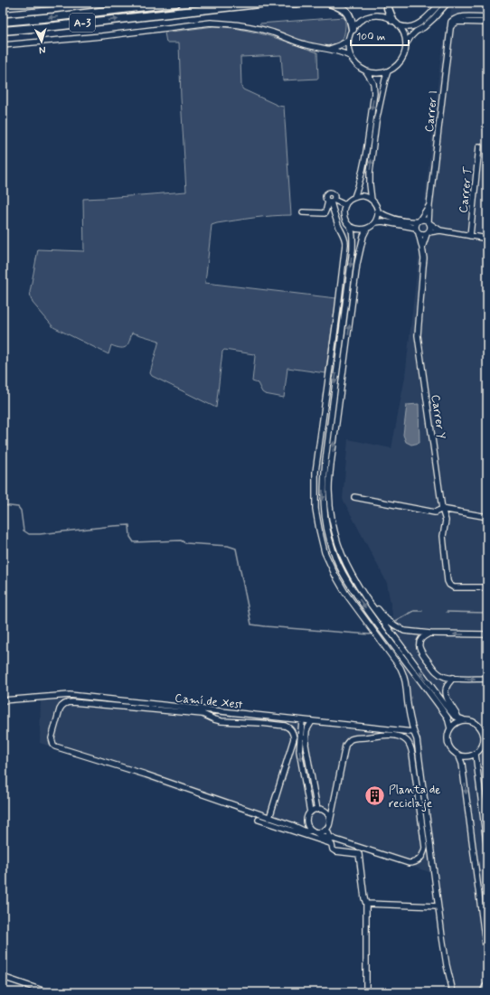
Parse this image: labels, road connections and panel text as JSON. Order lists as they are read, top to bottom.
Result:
{
  "streets": {
    "highway": ["A-3"],
    "street": [
      "Carrer I",
      "Carrer T",
      "Carrer Y",
      "Camí de Xest"
    ]
  },
  "crossings": [
    ["Carrer I", "Carrer Y"]
  ],
  "places": {
    "building": ["Planta de reciclaje"]
  },
  "scale_bar": "100 m",
  "north": "bottom"
}
